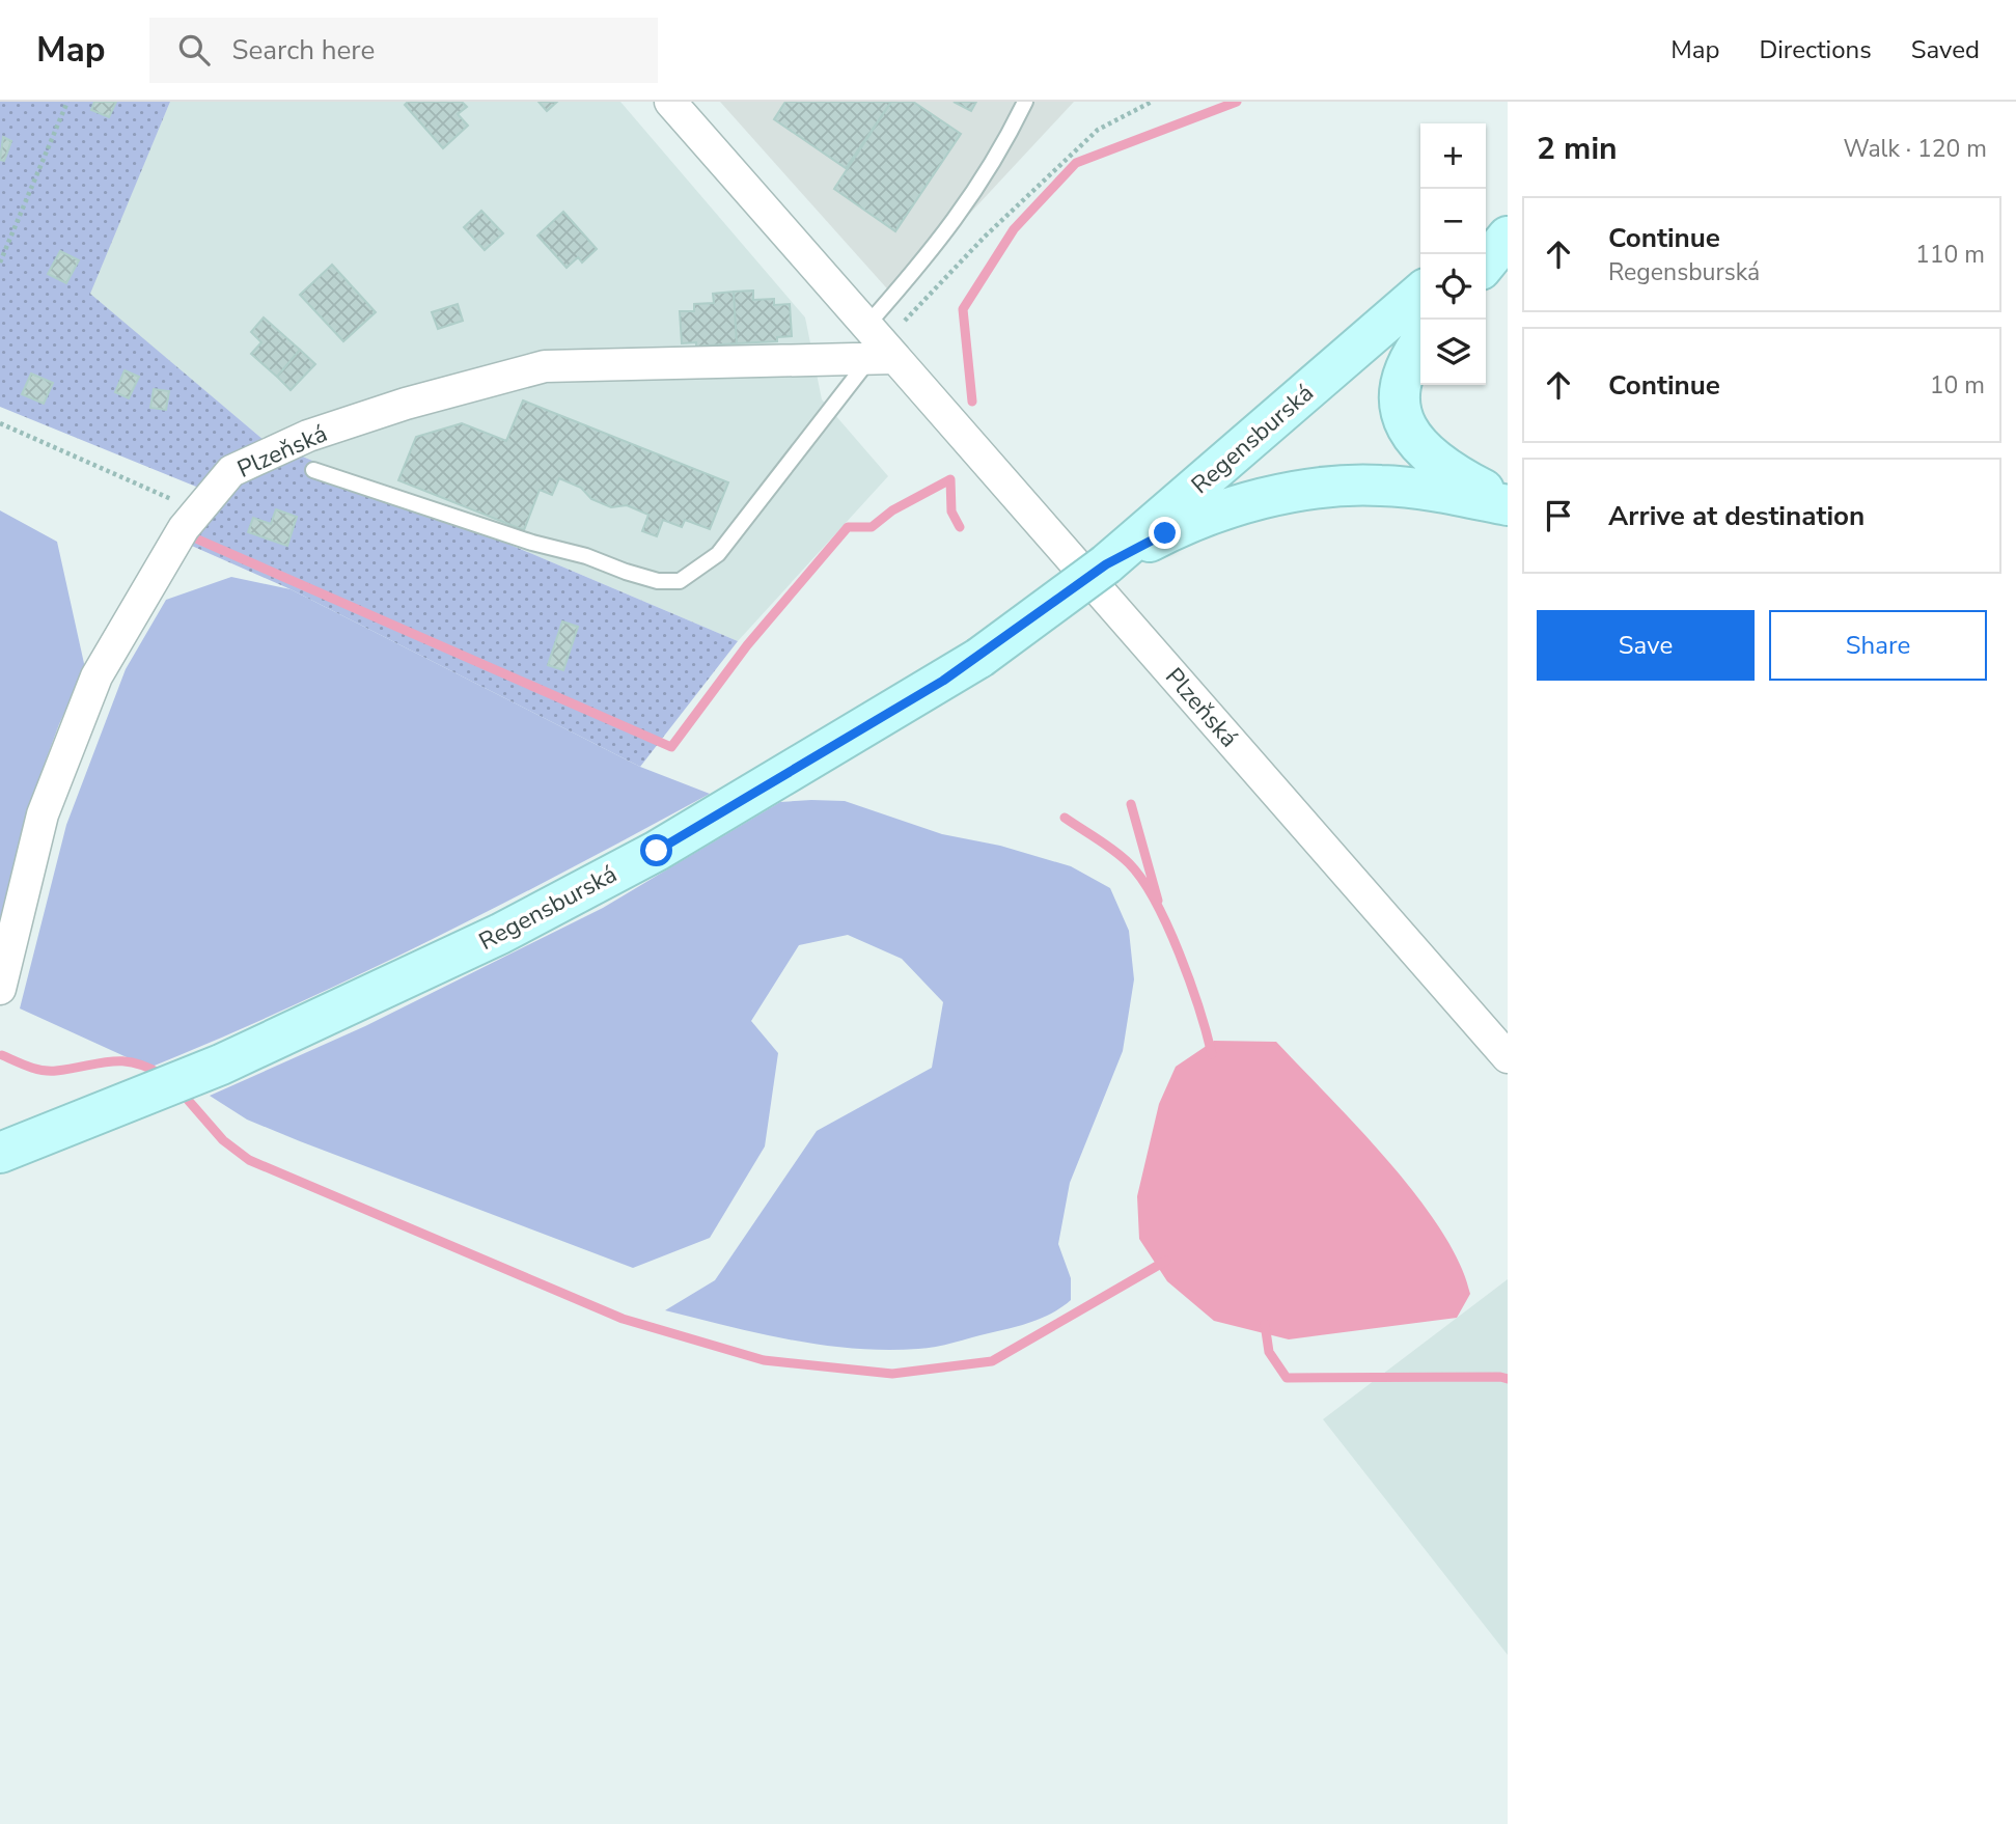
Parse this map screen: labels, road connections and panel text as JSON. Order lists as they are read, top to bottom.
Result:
{
  "streets": {
    "main road": ["Regensburská"],
    "street": ["Plzeňská"]
  },
  "page": {
    "header": "Map",
    "search": "Search here",
    "nav": ["Map", "Directions", "Saved"],
    "heading": ["2 min", "Walk · 120 m"],
    "map_buttons": ["+", "−"],
    "list": [
      ["Continue", "Regensburská", "110 m"],
      ["Continue", "10 m"],
      "Arrive at destination"
    ],
    "buttons": ["Save", "Share"]
  }
}
